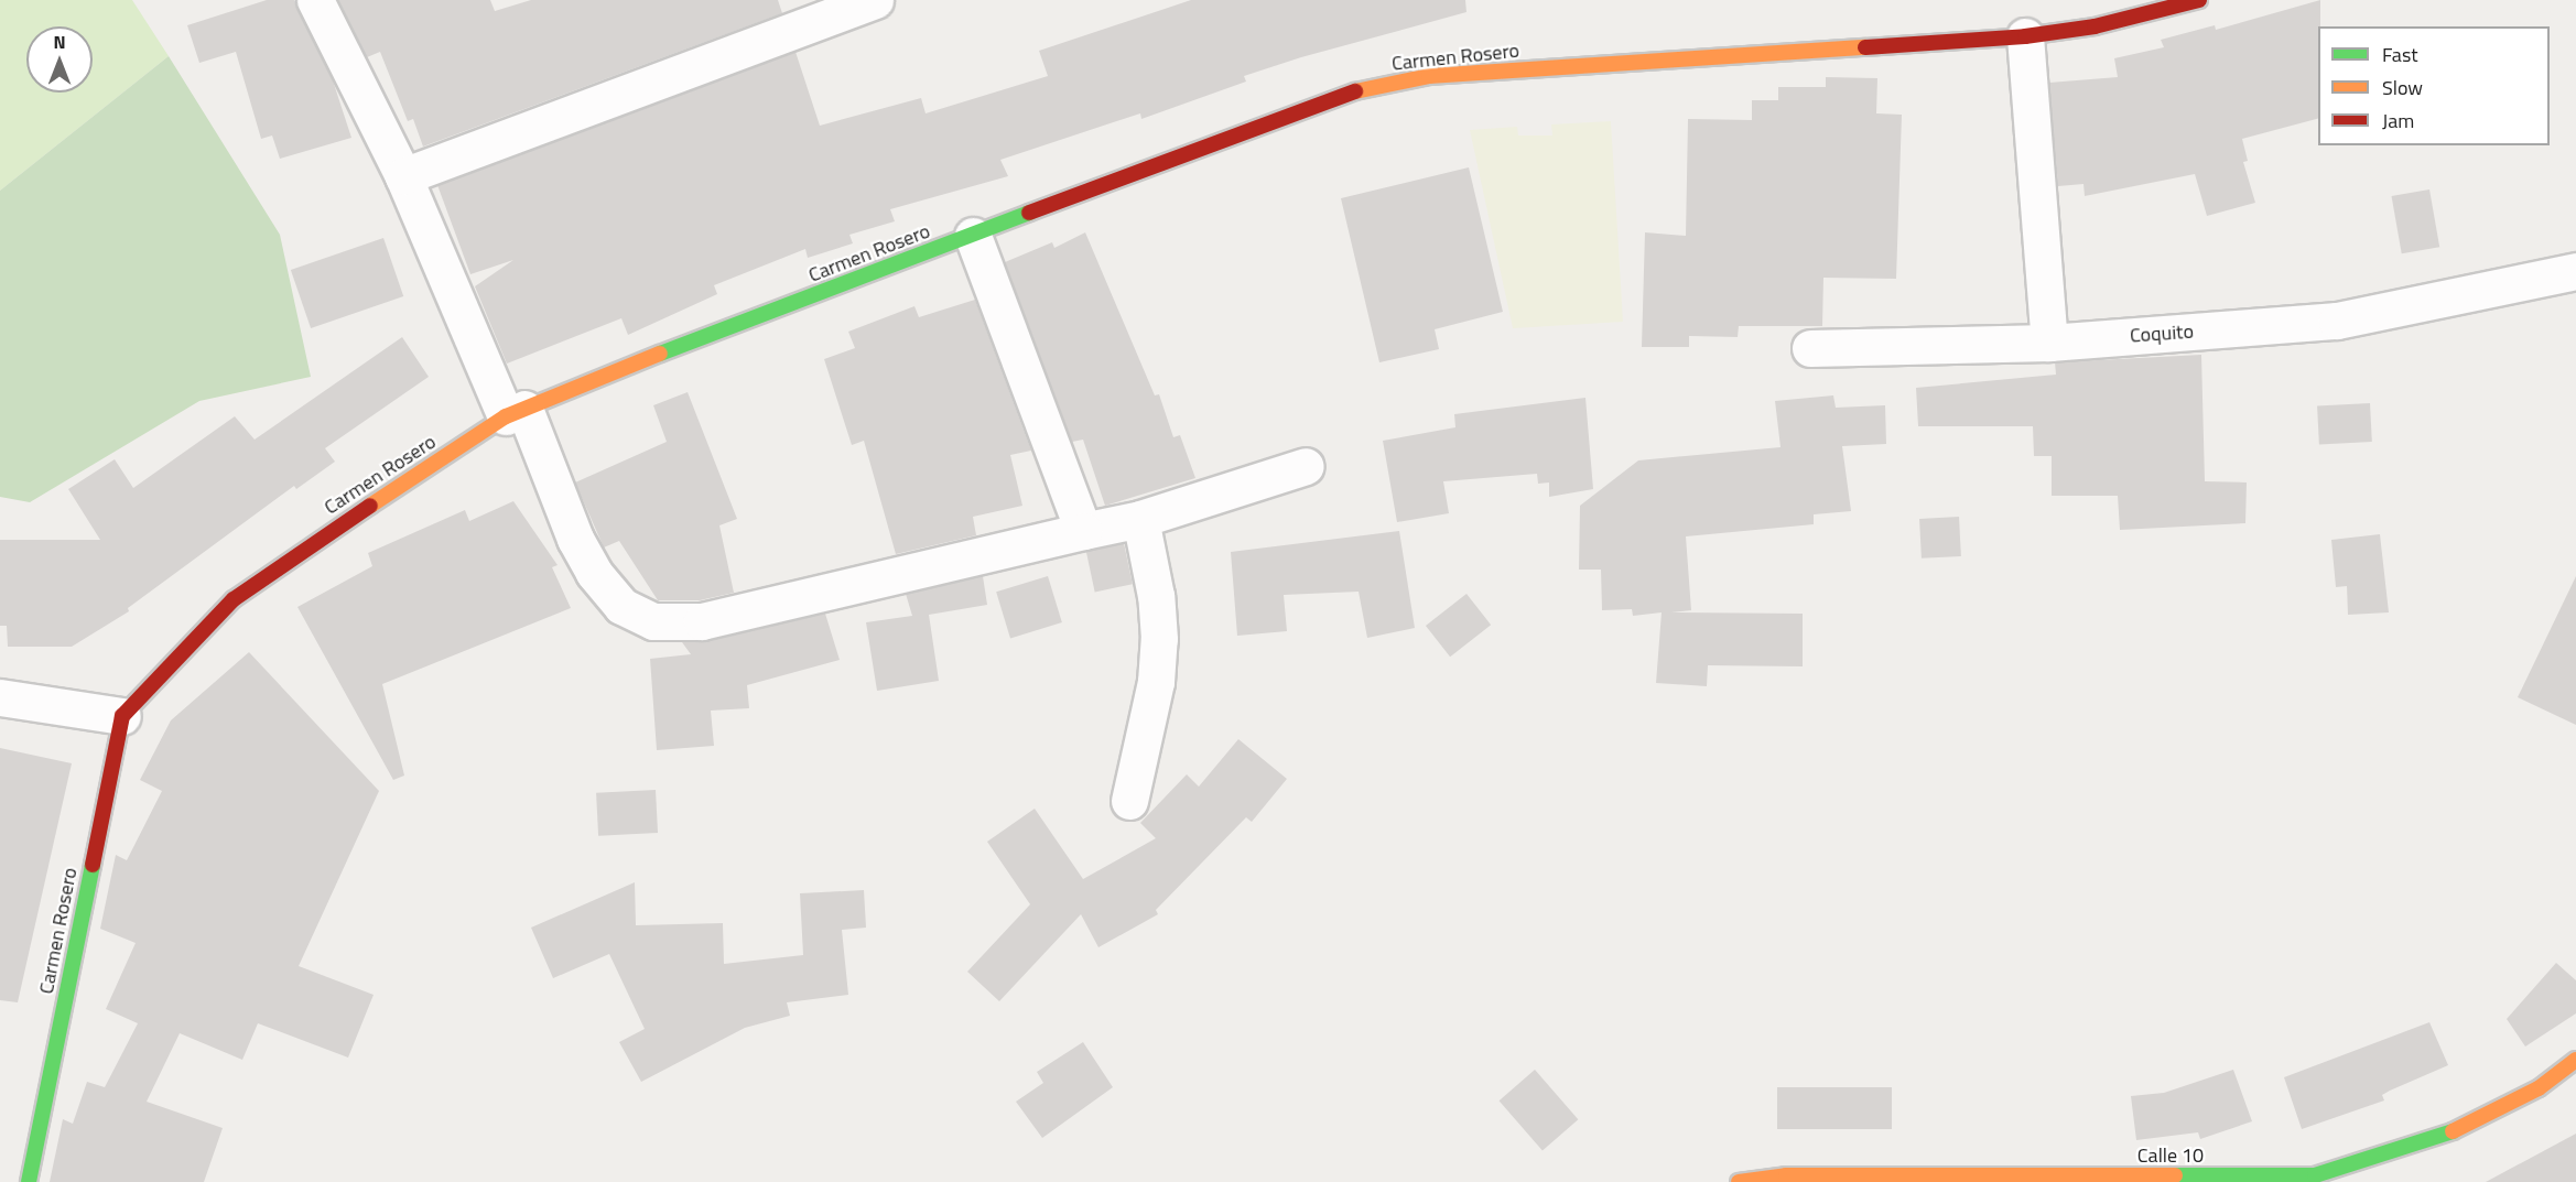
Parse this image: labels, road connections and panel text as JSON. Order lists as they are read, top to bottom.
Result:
{
  "streets": {
    "street": ["Carmen Rosero", "Coquito", "Calle 10"]
  },
  "legend": ["Fast", "Slow", "Jam"],
  "north": "top"
}
